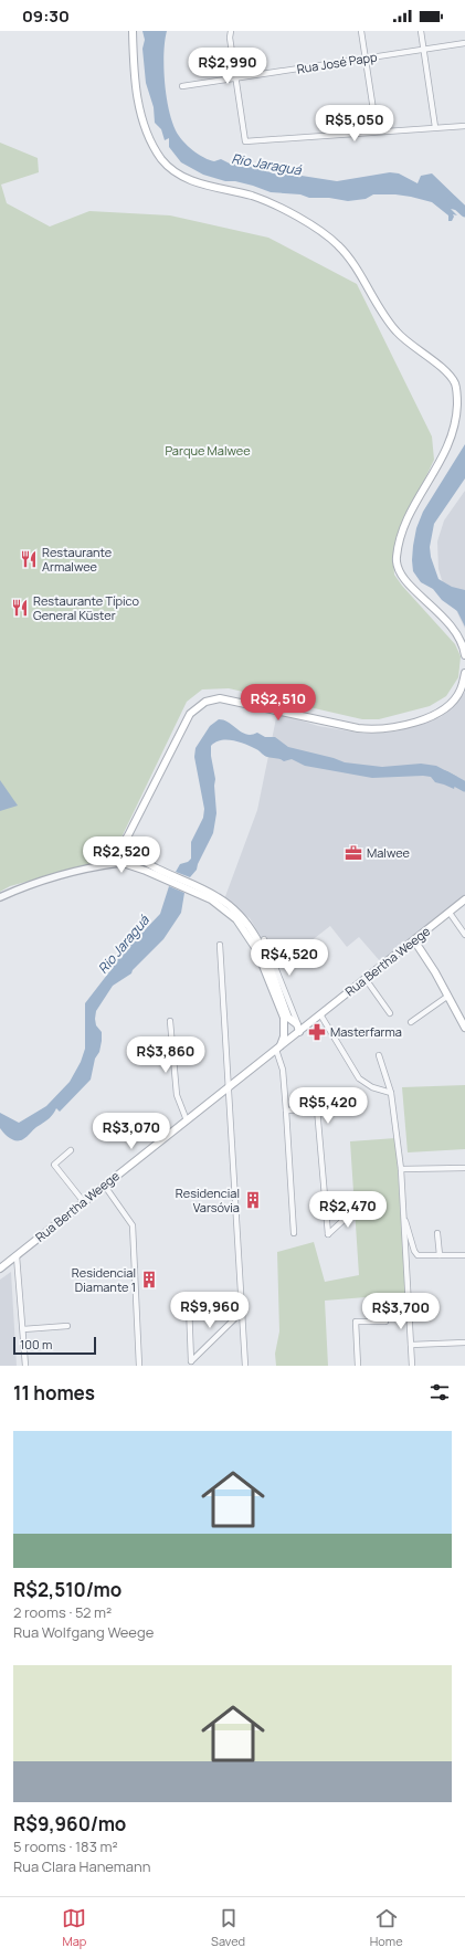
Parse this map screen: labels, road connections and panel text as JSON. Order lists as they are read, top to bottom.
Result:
{
  "streets": {
    "main road": ["Rua Bertha Weege"],
    "street": ["Rua José Papp"]
  },
  "water": ["Rio Jaraguá"],
  "parks": ["Parque Malwee"],
  "places": {
    "restaurant": ["Restaurante Armalwee", "Restaurante Típico General Küster"],
    "office": ["Malwee"],
    "pharmacy": ["Masterfarma"],
    "building": ["Residencial Varsóvia", "Residencial Diamante 1"]
  },
  "scale_bar": "100 m",
  "page": {
    "status": "09:30",
    "price": [
      "R$2,990",
      "R$5,050",
      "R$2,510",
      "R$2,520",
      "R$4,520",
      "R$3,860",
      "R$5,420",
      "R$3,070",
      "R$2,470",
      "R$9,960",
      "R$3,700"
    ],
    "scale": "100 m",
    "heading": "11 homes",
    "list": [
      {
        "name": "R$2,510/mo",
        "note": "2 rooms · 52 m² · Rua Wolfgang Weege"
      },
      {
        "name": "R$9,960/mo",
        "note": "5 rooms · 183 m² · Rua Clara Hanemann"
      }
    ],
    "tabs": ["Map", "Saved", "Home"]
  }
}
